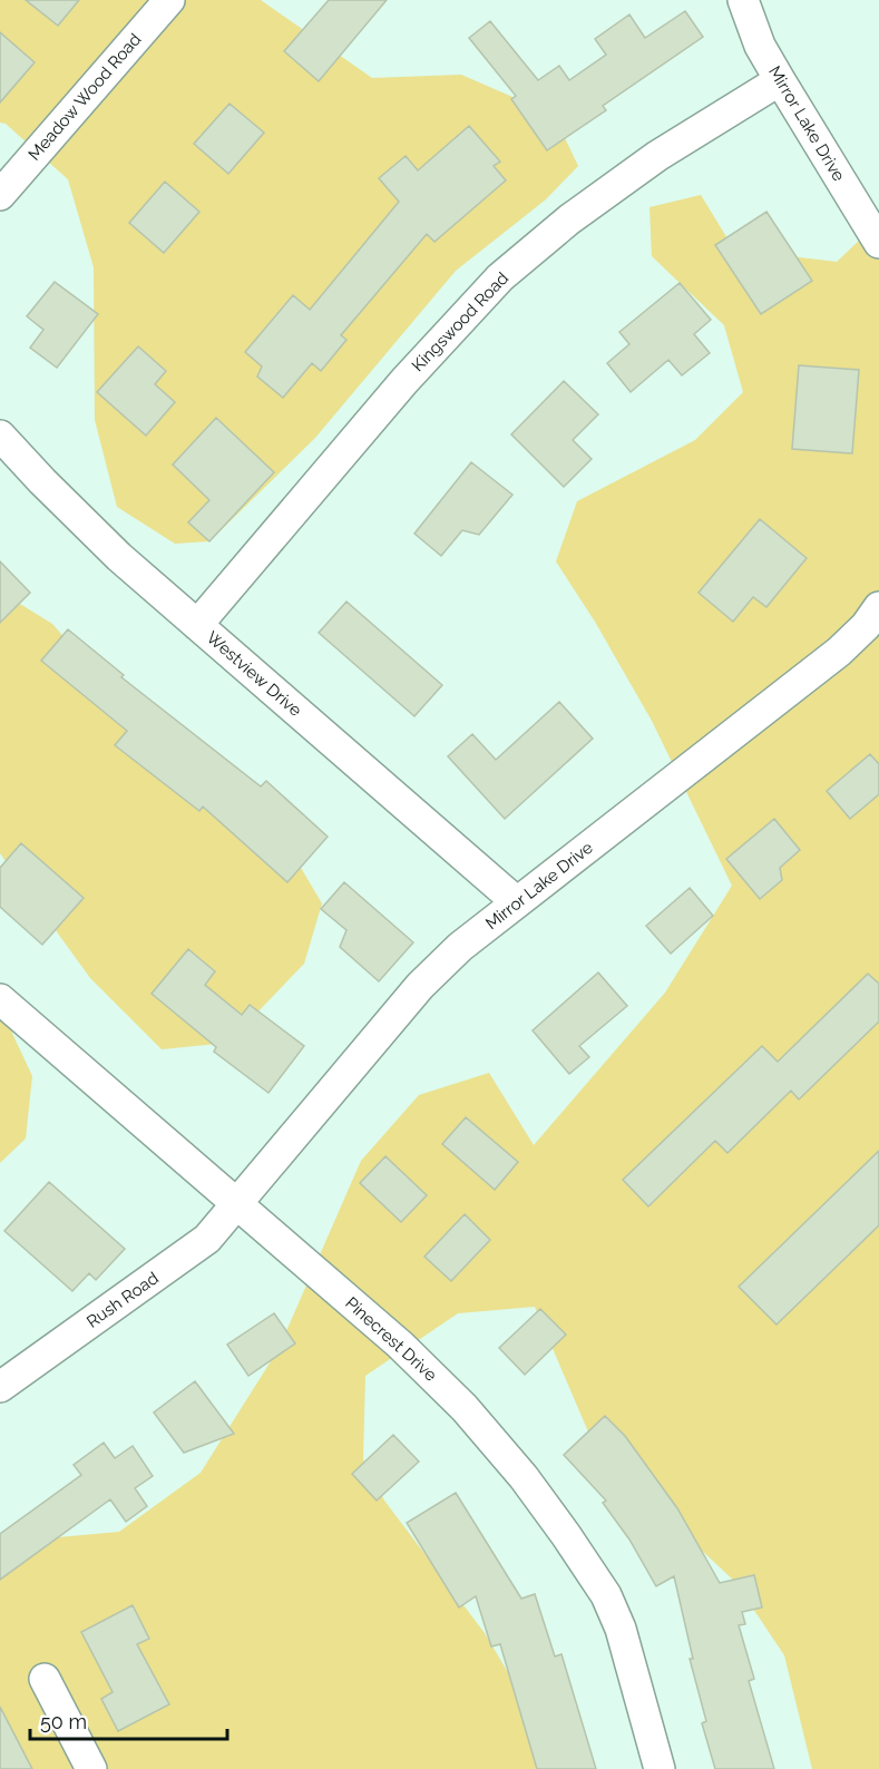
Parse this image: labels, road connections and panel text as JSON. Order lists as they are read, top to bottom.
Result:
{
  "streets": {
    "street": [
      "Meadow Wood Road",
      "Mirror Lake Drive",
      "Kingswood Road",
      "Westview Drive",
      "Rush Road",
      "Pinecrest Drive"
    ]
  },
  "crossings": [
    ["Mirror Lake Drive", "Kingswood Road"],
    ["Mirror Lake Drive", "Westview Drive"],
    ["Mirror Lake Drive", "Rush Road"],
    ["Mirror Lake Drive", "Pinecrest Drive"],
    ["Kingswood Road", "Westview Drive"],
    ["Rush Road", "Pinecrest Drive"]
  ],
  "scale_bar": "50 m"
}
